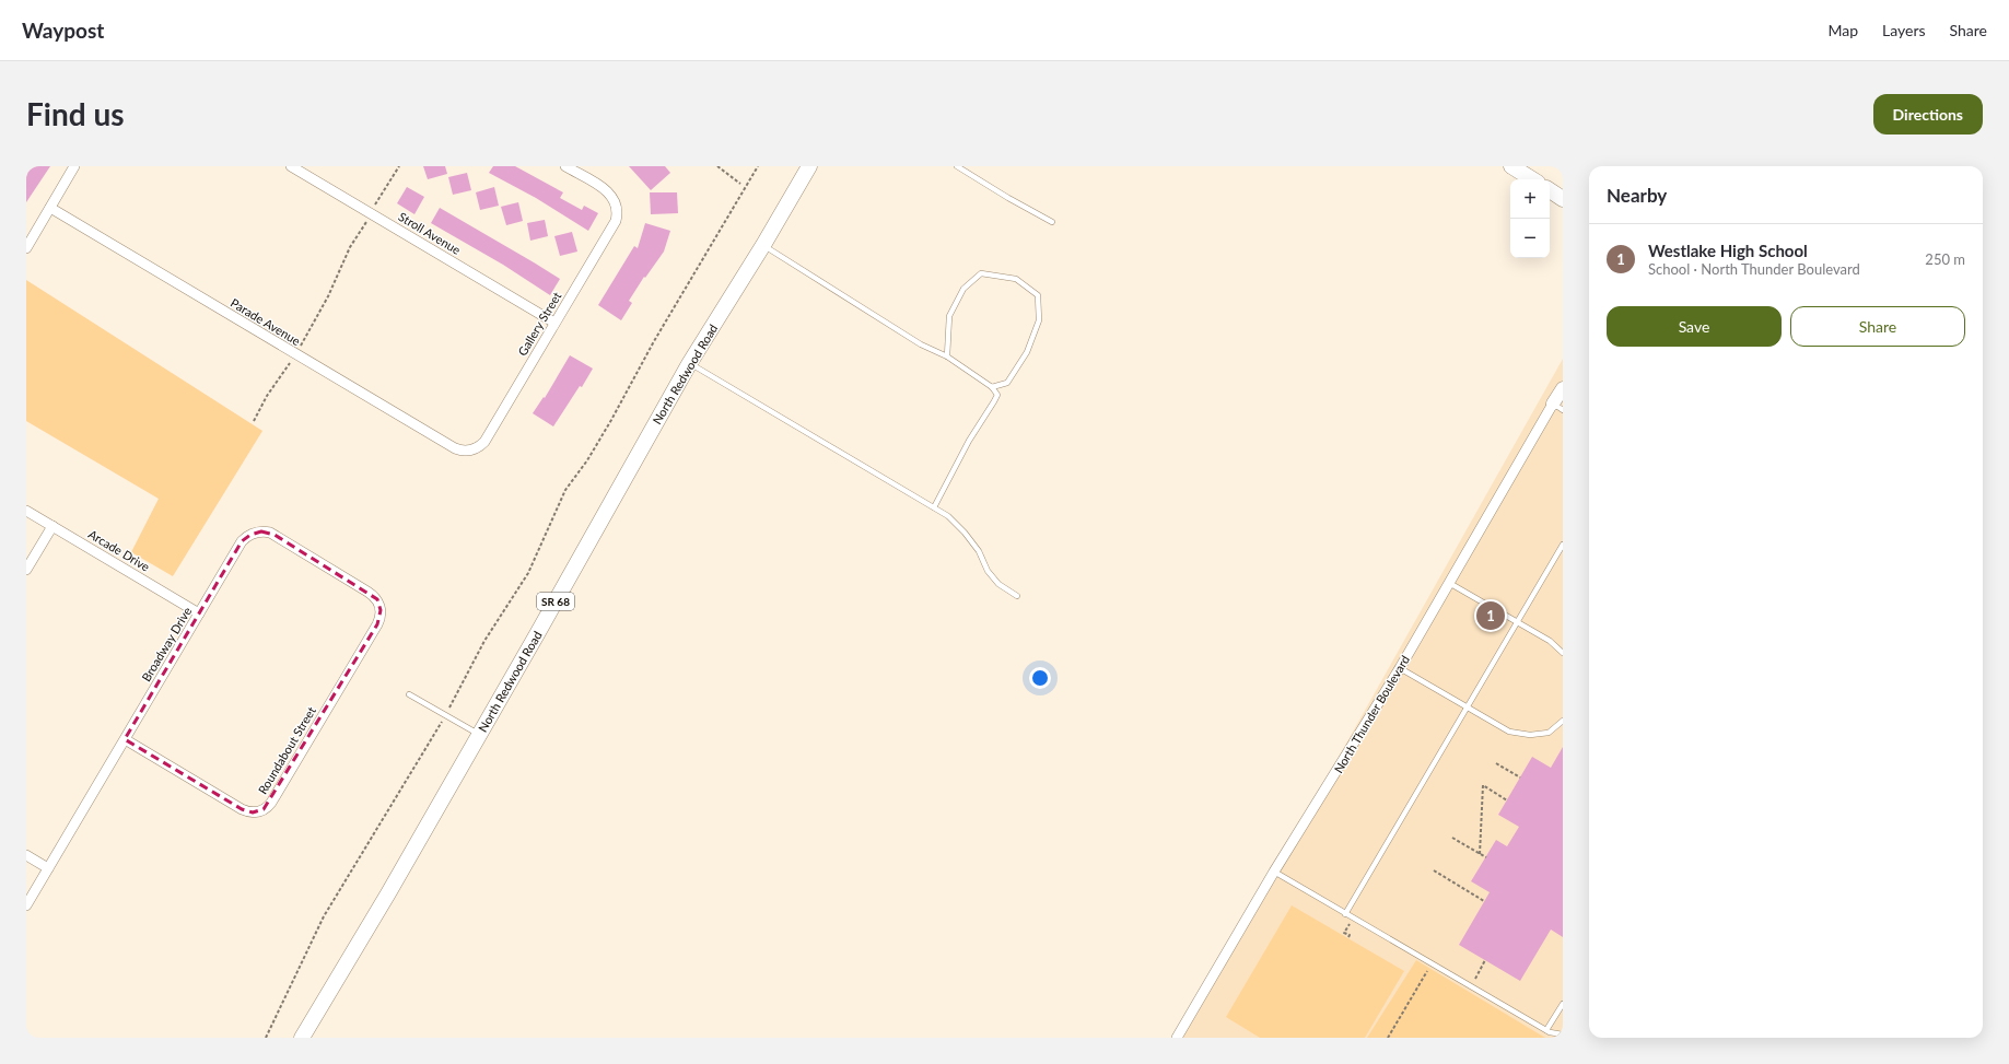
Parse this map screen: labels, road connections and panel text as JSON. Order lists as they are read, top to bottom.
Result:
{
  "streets": {
    "main road": ["North Redwood Road", "SR 68"],
    "street": [
      "Stroll Avenue",
      "Parade Avenue",
      "Gallery Street",
      "Arcade Drive",
      "Broadway Drive",
      "North Thunder Boulevard",
      "Roundabout Street"
    ]
  },
  "crossings": [
    ["Stroll Avenue", "Gallery Street"],
    ["Parade Avenue", "Gallery Street"],
    ["Arcade Drive", "Broadway Drive"],
    ["Broadway Drive", "Roundabout Street"]
  ],
  "page": {
    "header": "Waypost",
    "nav": ["Map", "Layers", "Share"],
    "buttons": [
      "Directions",
      ["Save", "Share"]
    ],
    "title": "Find us",
    "heading": "Nearby",
    "map_buttons": ["+", "−"],
    "list": [
      {
        "mark": "1",
        "name": "Westlake High School",
        "note": "School · North Thunder Boulevard",
        "value": "250 m"
      }
    ],
    "pins": "1"
  }
}
